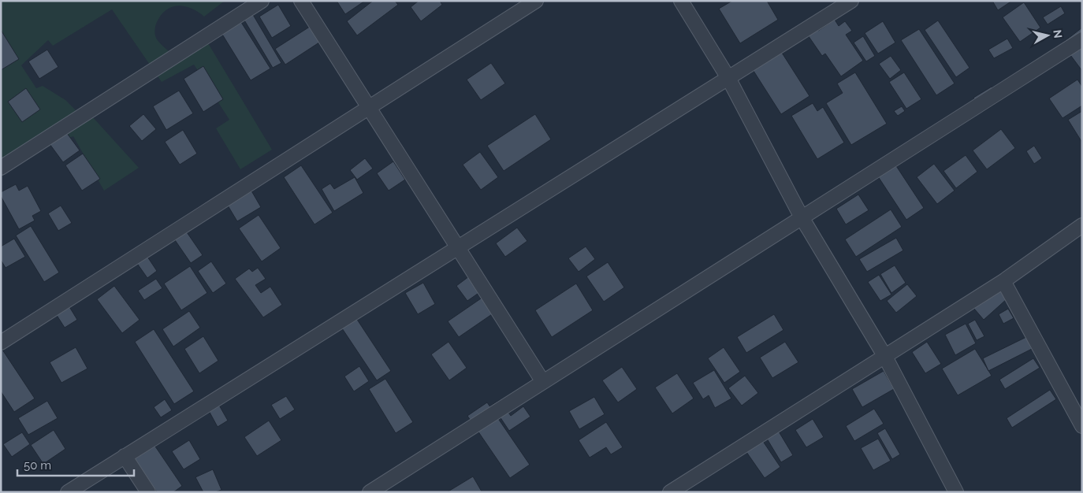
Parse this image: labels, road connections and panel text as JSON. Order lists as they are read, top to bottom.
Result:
{
  "scale_bar": "50 m",
  "north": "right"
}
